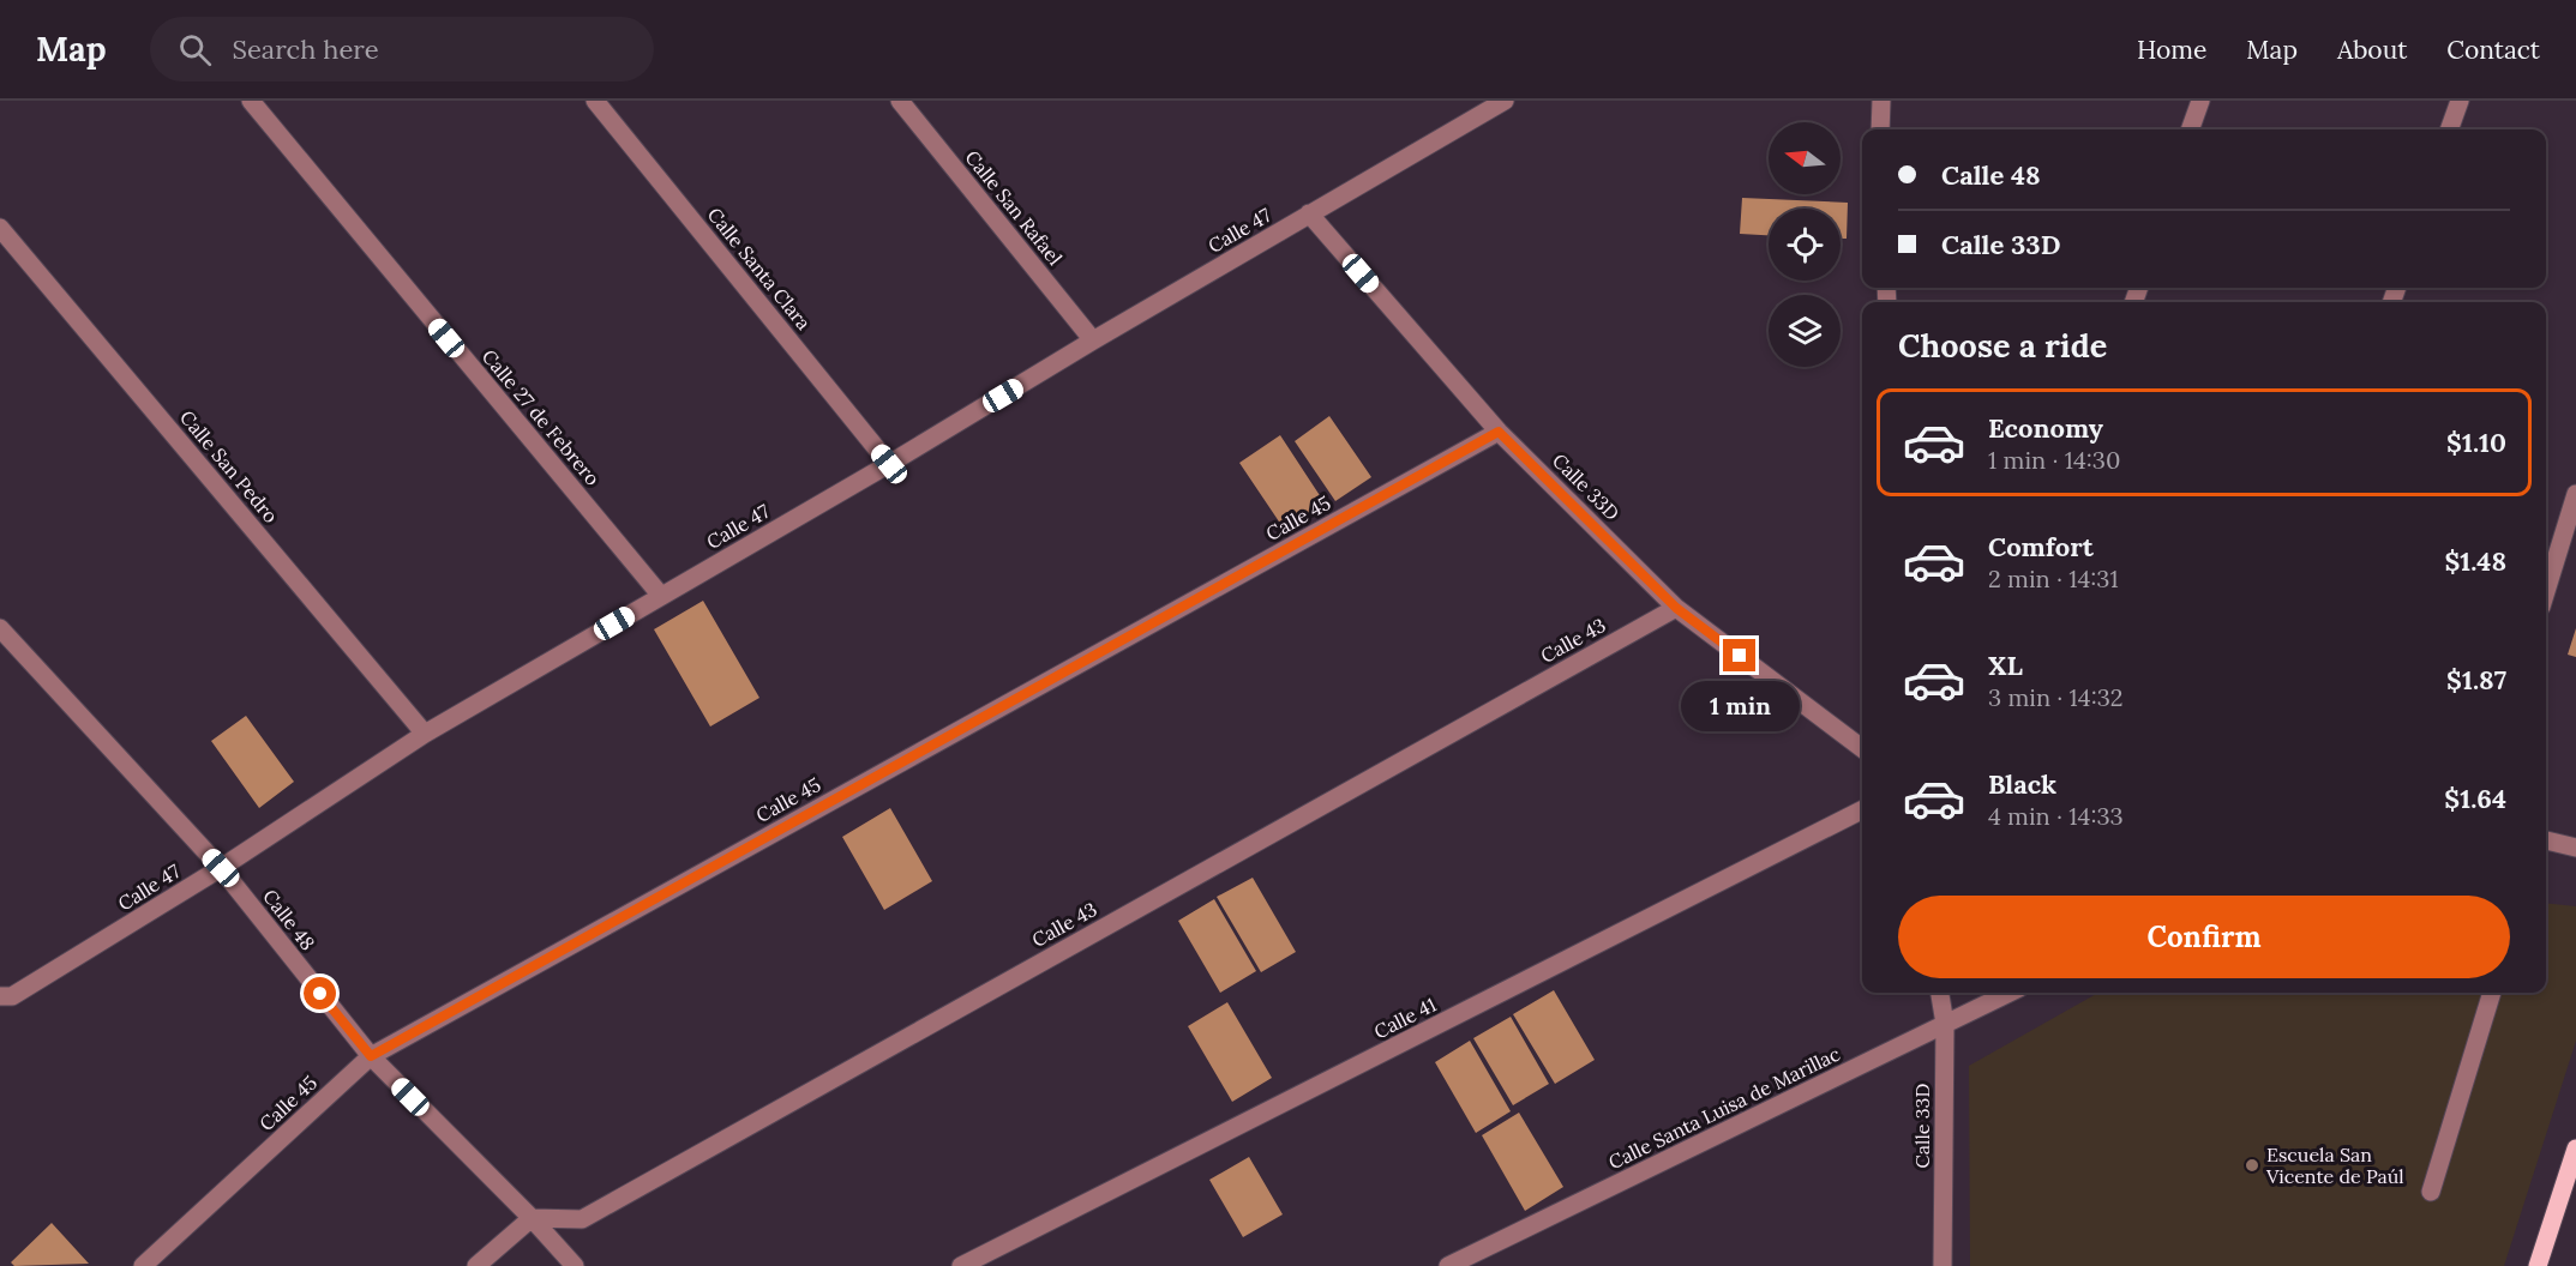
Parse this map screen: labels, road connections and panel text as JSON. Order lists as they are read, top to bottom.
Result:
{
  "streets": {
    "street": [
      "Calle San Rafael",
      "Calle 47",
      "Calle Santa Clara",
      "Calle 27 de Febrero",
      "Calle San Pedro",
      "Calle 33D",
      "Calle 45",
      "Calle 43",
      "Calle 48",
      "Calle 41",
      "Calle Santa Luisa de Marillac"
    ]
  },
  "crossings": [
    ["Calle San Rafael", "Calle 47"],
    ["Calle 47", "Calle Santa Clara"],
    ["Calle 47", "Calle 27 de Febrero"],
    ["Calle 47", "Calle San Pedro"],
    ["Calle 47", "Calle 33D"],
    ["Calle 47", "Calle 48"],
    ["Calle 33D", "Calle 45"],
    ["Calle 33D", "Calle 43"],
    ["Calle 33D", "Calle Santa Luisa de Marillac"],
    ["Calle 45", "Calle 48"],
    ["Calle 43", "Calle 48"]
  ],
  "places": ["Escuela San Vicente de Paúl"],
  "north": "left",
  "page": {
    "header": "Map",
    "search": "Search here",
    "nav": [
      "Home",
      "Map",
      "About",
      "Contact"
    ],
    "banner": ["Calle 48", "Calle 33D"],
    "heading": "Choose a ride",
    "list": [
      {
        "name": "Economy",
        "note": "1 min · 14:30",
        "value": "$1.10"
      },
      {
        "name": "Comfort",
        "note": "2 min · 14:31",
        "value": "$1.48"
      },
      {
        "name": "XL",
        "note": "3 min · 14:32",
        "value": "$1.87"
      },
      {
        "name": "Black",
        "note": "4 min · 14:33",
        "value": "$1.64"
      }
    ],
    "bubble": "1 min",
    "buttons": "Confirm"
  }
}
